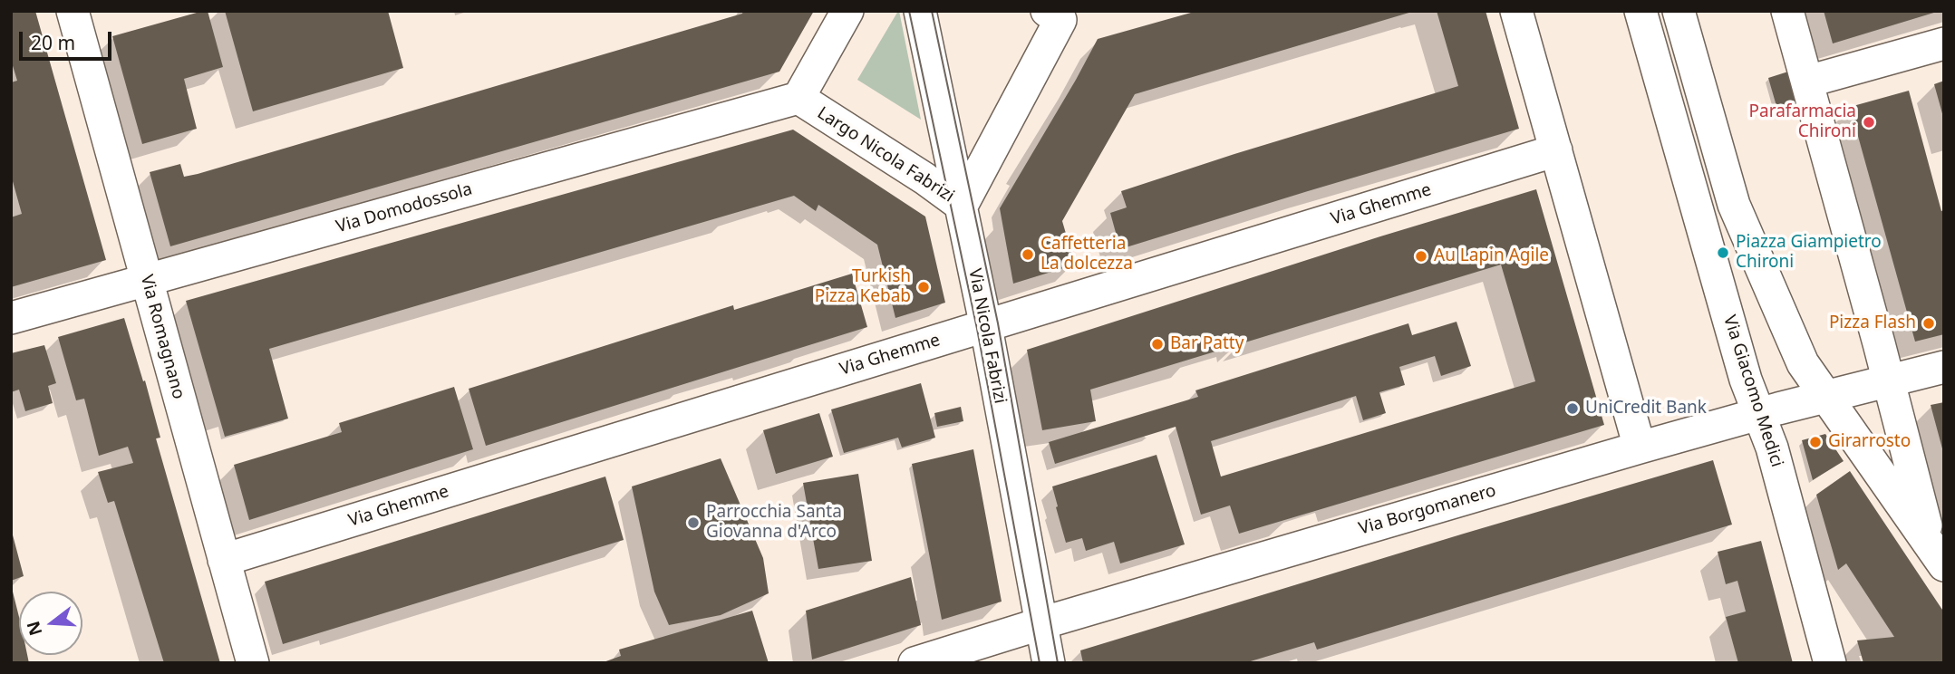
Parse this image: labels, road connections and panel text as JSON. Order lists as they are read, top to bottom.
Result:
{
  "streets": {
    "street": [
      "Largo Nicola Fabrizi",
      "Via Ghemme",
      "Via Domodossola",
      "Via Nicola Fabrizi",
      "Via Romagnano",
      "Via Giacomo Medici",
      "Via Borgomanero"
    ]
  },
  "crossings": [
    ["Largo Nicola Fabrizi", "Via Domodossola"],
    ["Largo Nicola Fabrizi", "Via Nicola Fabrizi"],
    ["Via Ghemme", "Via Nicola Fabrizi"],
    ["Via Ghemme", "Via Romagnano"],
    ["Via Domodossola", "Via Romagnano"],
    ["Via Nicola Fabrizi", "Via Borgomanero"],
    ["Via Giacomo Medici", "Via Borgomanero"]
  ],
  "places": [
    "Parafarmacia Chironi",
    "Piazza Giampietro Chironi",
    "Caffetteria La dolcezza",
    "Au Lapin Agile",
    "Turkish Pizza Kebab",
    "Pizza Flash",
    "Bar Patty",
    "UniCredit Bank",
    "Girarrosto",
    "Parrocchia Santa Giovanna d'Arco"
  ],
  "scale_bar": "20 m",
  "north": "left"
}
